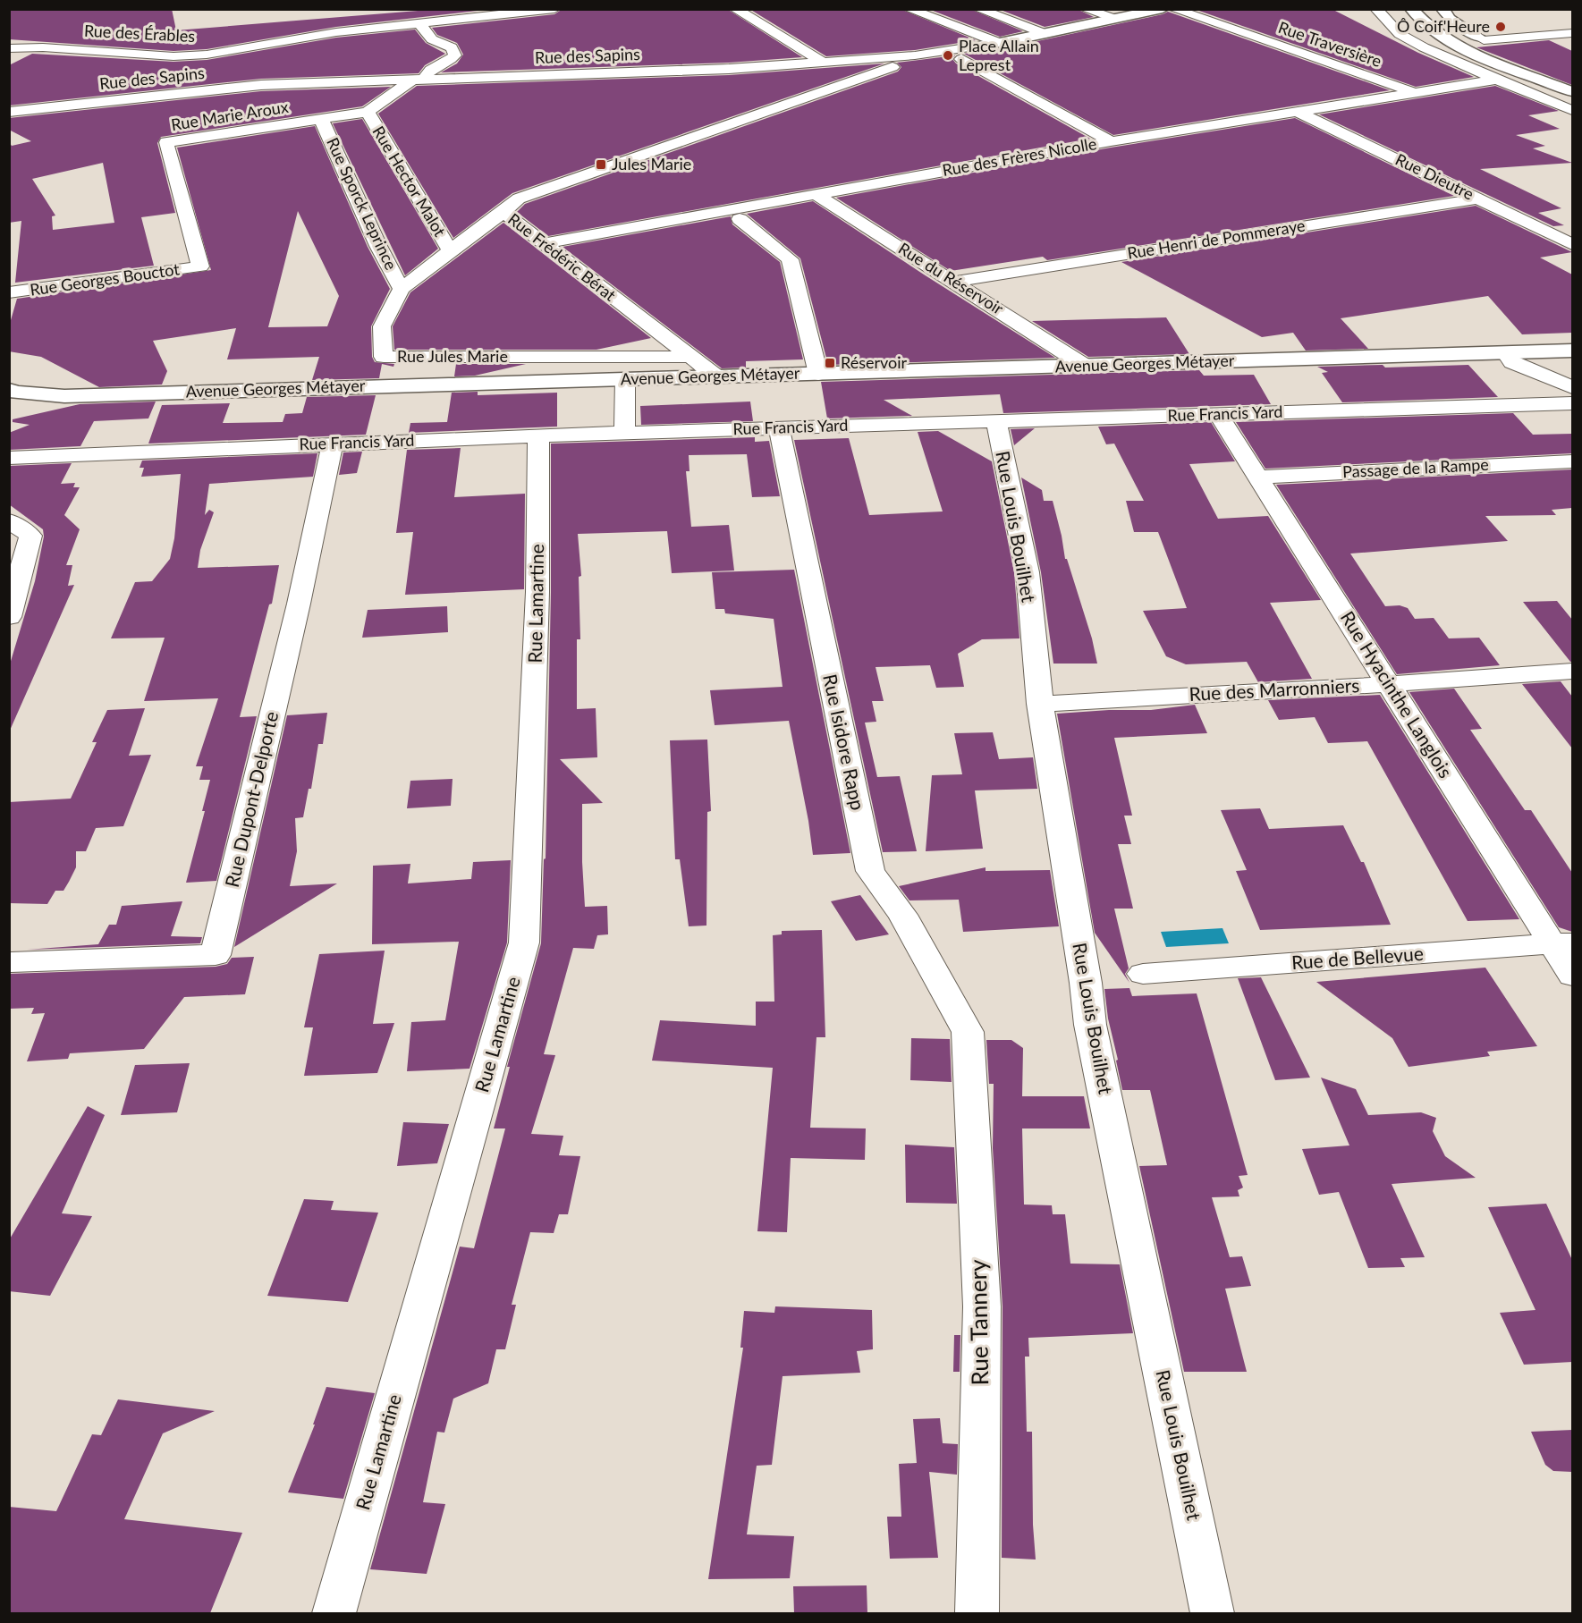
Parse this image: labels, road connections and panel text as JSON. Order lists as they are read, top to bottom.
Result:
{
  "streets": {
    "street": [
      "Rue des Érables",
      "Rue Traversière",
      "Rue des Sapins",
      "Rue Marie Aroux",
      "Rue des Frères Nicolle",
      "Rue Dieutre",
      "Rue Hector Malot",
      "Rue Sporck Leprince",
      "Rue Henri de Pommeraye",
      "Rue Frédéric Bérat",
      "Rue du Réservoir",
      "Rue Georges Bouctot",
      "Rue Jules Marie",
      "Avenue Georges Métayer",
      "Rue Francis Yard",
      "Passage de la Rampe",
      "Rue Louis Bouilhet",
      "Rue Lamartine",
      "Rue des Marronniers",
      "Rue Hyacinthe Langlois",
      "Rue Isidore Rapp",
      "Rue Dupont-Delporte",
      "Rue de Bellevue",
      "Rue Tannery"
    ]
  },
  "crossings": [
    ["Rue Traversière", "Rue des Frères Nicolle"],
    ["Rue des Sapins", "Rue Marie Aroux"],
    ["Rue des Sapins", "Rue Frédéric Bérat"],
    ["Rue Marie Aroux", "Rue Hector Malot"],
    ["Rue Marie Aroux", "Rue Sporck Leprince"],
    ["Rue Marie Aroux", "Rue Georges Bouctot"],
    ["Rue des Frères Nicolle", "Rue Dieutre"],
    ["Rue des Frères Nicolle", "Rue Frédéric Bérat"],
    ["Rue des Frères Nicolle", "Rue du Réservoir"],
    ["Rue Dieutre", "Rue Henri de Pommeraye"],
    ["Rue Hector Malot", "Rue Jules Marie"],
    ["Rue Sporck Leprince", "Rue Jules Marie"],
    ["Rue Henri de Pommeraye", "Rue du Réservoir"],
    ["Rue Frédéric Bérat", "Rue Jules Marie"],
    ["Rue Frédéric Bérat", "Avenue Georges Métayer"],
    ["Rue du Réservoir", "Avenue Georges Métayer"],
    ["Rue Francis Yard", "Rue Louis Bouilhet"],
    ["Rue Francis Yard", "Rue Lamartine"],
    ["Rue Francis Yard", "Rue Hyacinthe Langlois"],
    ["Rue Francis Yard", "Rue Isidore Rapp"],
    ["Rue Francis Yard", "Rue Dupont-Delporte"],
    ["Passage de la Rampe", "Rue Hyacinthe Langlois"],
    ["Rue Louis Bouilhet", "Rue des Marronniers"],
    ["Rue des Marronniers", "Rue Hyacinthe Langlois"],
    ["Rue Hyacinthe Langlois", "Rue de Bellevue"],
    ["Rue Isidore Rapp", "Rue Tannery"]
  ],
  "places": {
    "other": ["Ô Coif'Heure", "Place Allain Leprest"],
    "transit": ["Jules Marie", "Réservoir"]
  }
}
